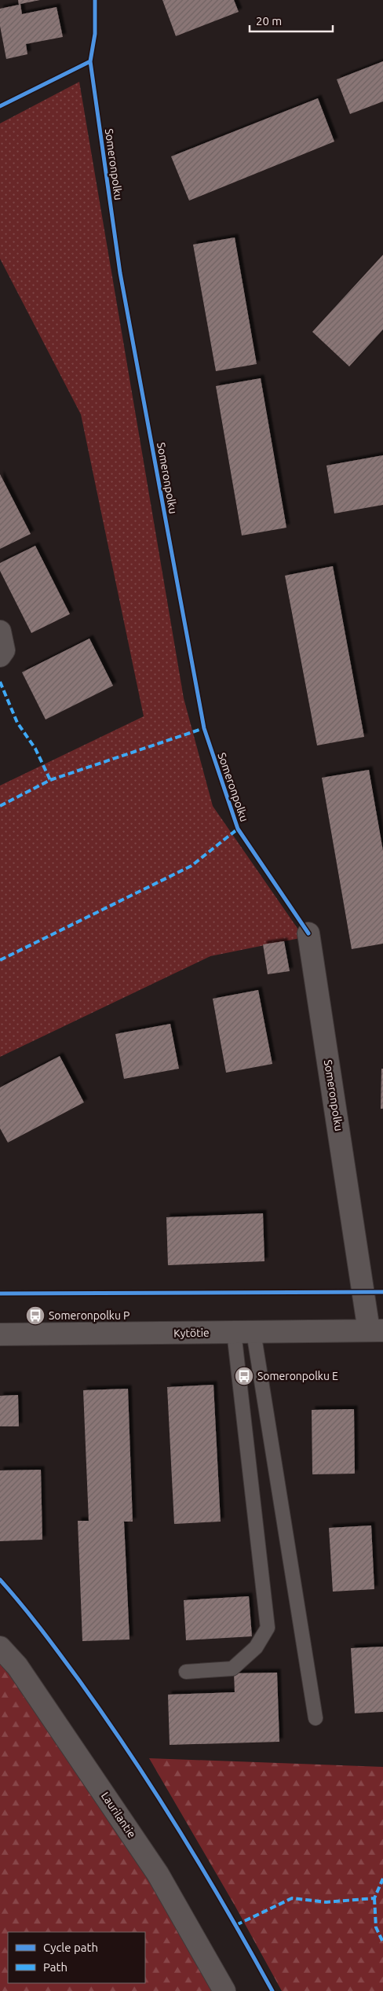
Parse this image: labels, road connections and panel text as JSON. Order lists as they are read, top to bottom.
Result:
{
  "streets": {
    "street": ["Someronpolku", "Kytötie", "Laurilantie"]
  },
  "crossings": [
    ["Someronpolku", "Kytötie"]
  ],
  "places": {
    "bus stop": ["Someronpolku P", "Someronpolku E"]
  },
  "legend": ["Cycle path", "Path"],
  "scale_bar": "20 m"
}
